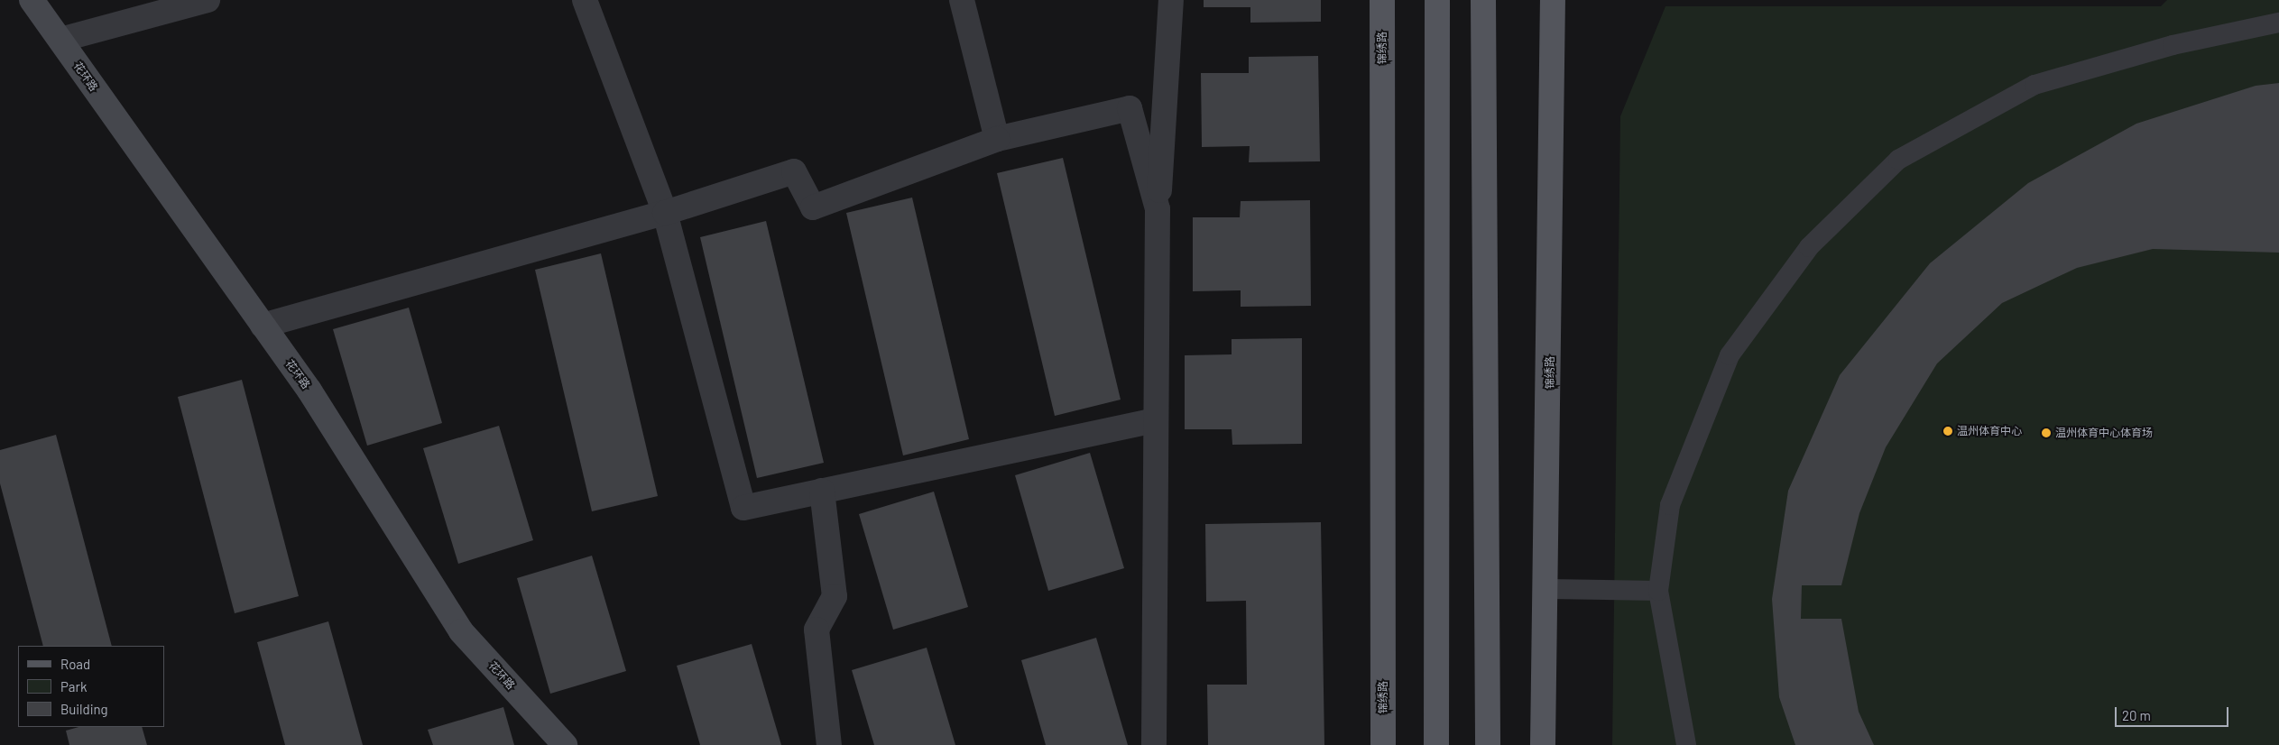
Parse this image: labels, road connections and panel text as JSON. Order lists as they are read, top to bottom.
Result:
{
  "streets": {
    "main road": ["锦绣路"],
    "street": ["花环路"]
  },
  "places": ["温州体育中心", "温州体育中心体育场"],
  "legend": ["Road", "Park", "Building"],
  "scale_bar": "20 m"
}
